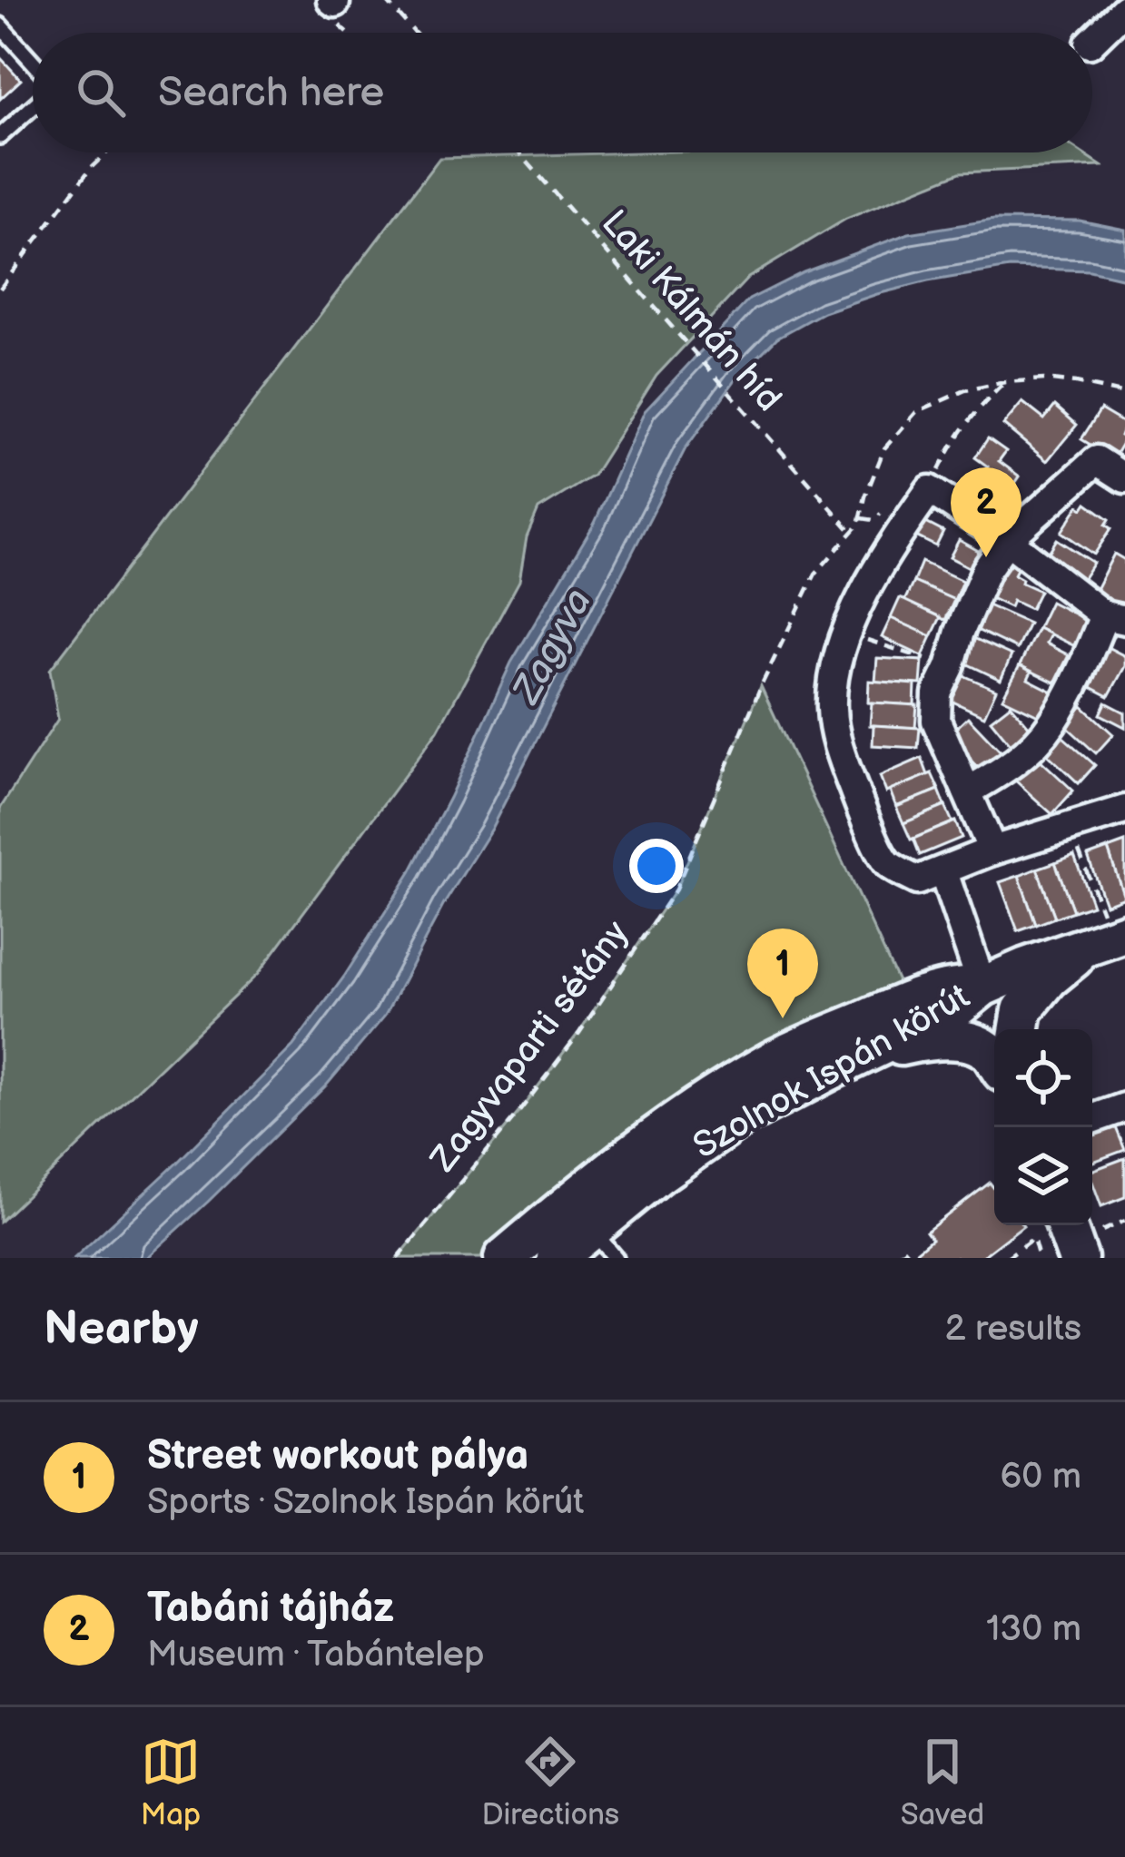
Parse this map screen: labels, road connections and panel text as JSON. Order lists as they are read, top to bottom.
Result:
{
  "streets": {
    "street": ["Szolnok Ispán körút"],
    "path": ["Laki Kálmán híd", "Zagyvaparti sétány"]
  },
  "crossings": [
    ["Laki Kálmán híd", "Zagyvaparti sétány"]
  ],
  "water": ["Zagyva"],
  "page": {
    "search": "Search here",
    "pins": ["2", "1"],
    "heading": ["Nearby", "2 results"],
    "list": [
      {
        "mark": "1",
        "name": "Street workout pálya",
        "note": "Sports · Szolnok Ispán körút",
        "value": "60 m"
      },
      {
        "mark": "2",
        "name": "Tabáni tájház",
        "note": "Museum · Tabántelep",
        "value": "130 m"
      }
    ],
    "nav": ["Map", "Directions", "Saved"]
  }
}
